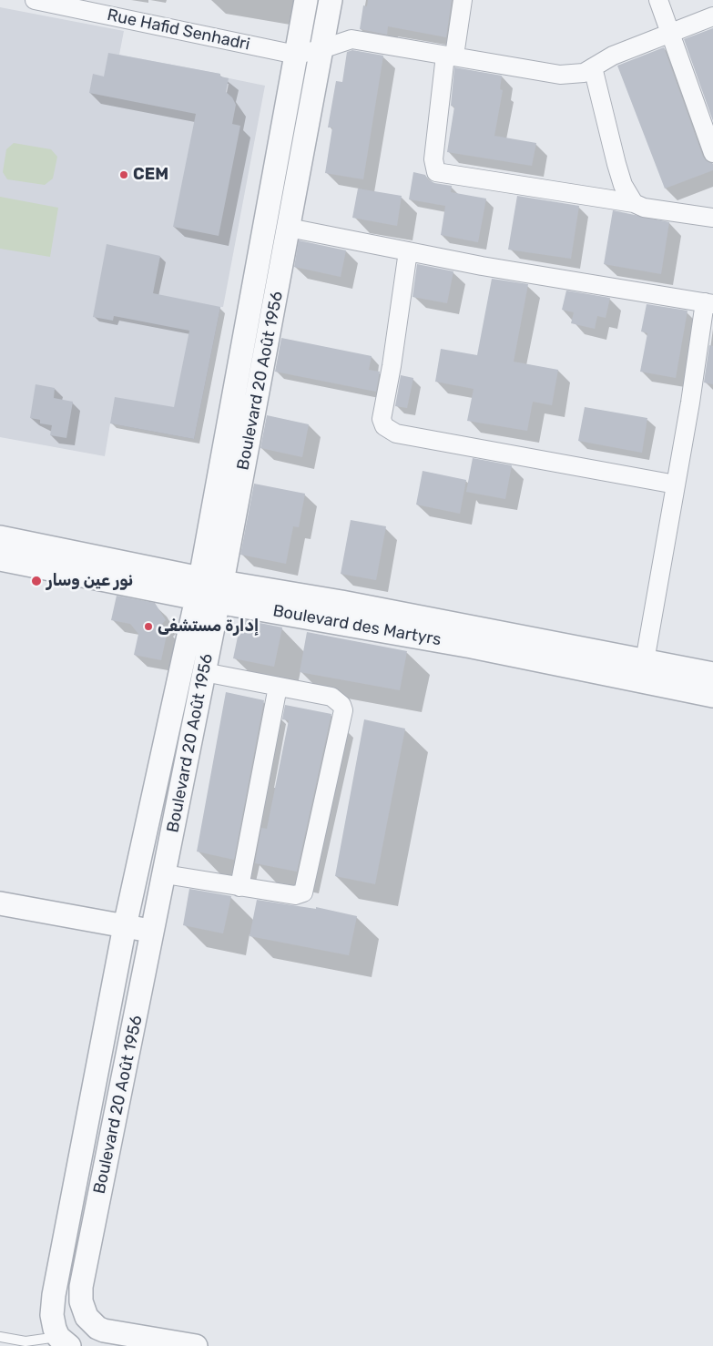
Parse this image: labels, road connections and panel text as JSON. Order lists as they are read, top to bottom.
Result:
{
  "streets": {
    "street": ["Rue Hafid Senhadri", "Boulevard 20 Août 1956", "Boulevard des Martyrs"]
  },
  "crossings": [
    ["Rue Hafid Senhadri", "Boulevard 20 Août 1956"],
    ["Boulevard 20 Août 1956", "Boulevard des Martyrs"]
  ],
  "places": ["CEM", "نور عين وسار", "إدارة مستشفى"]
}
